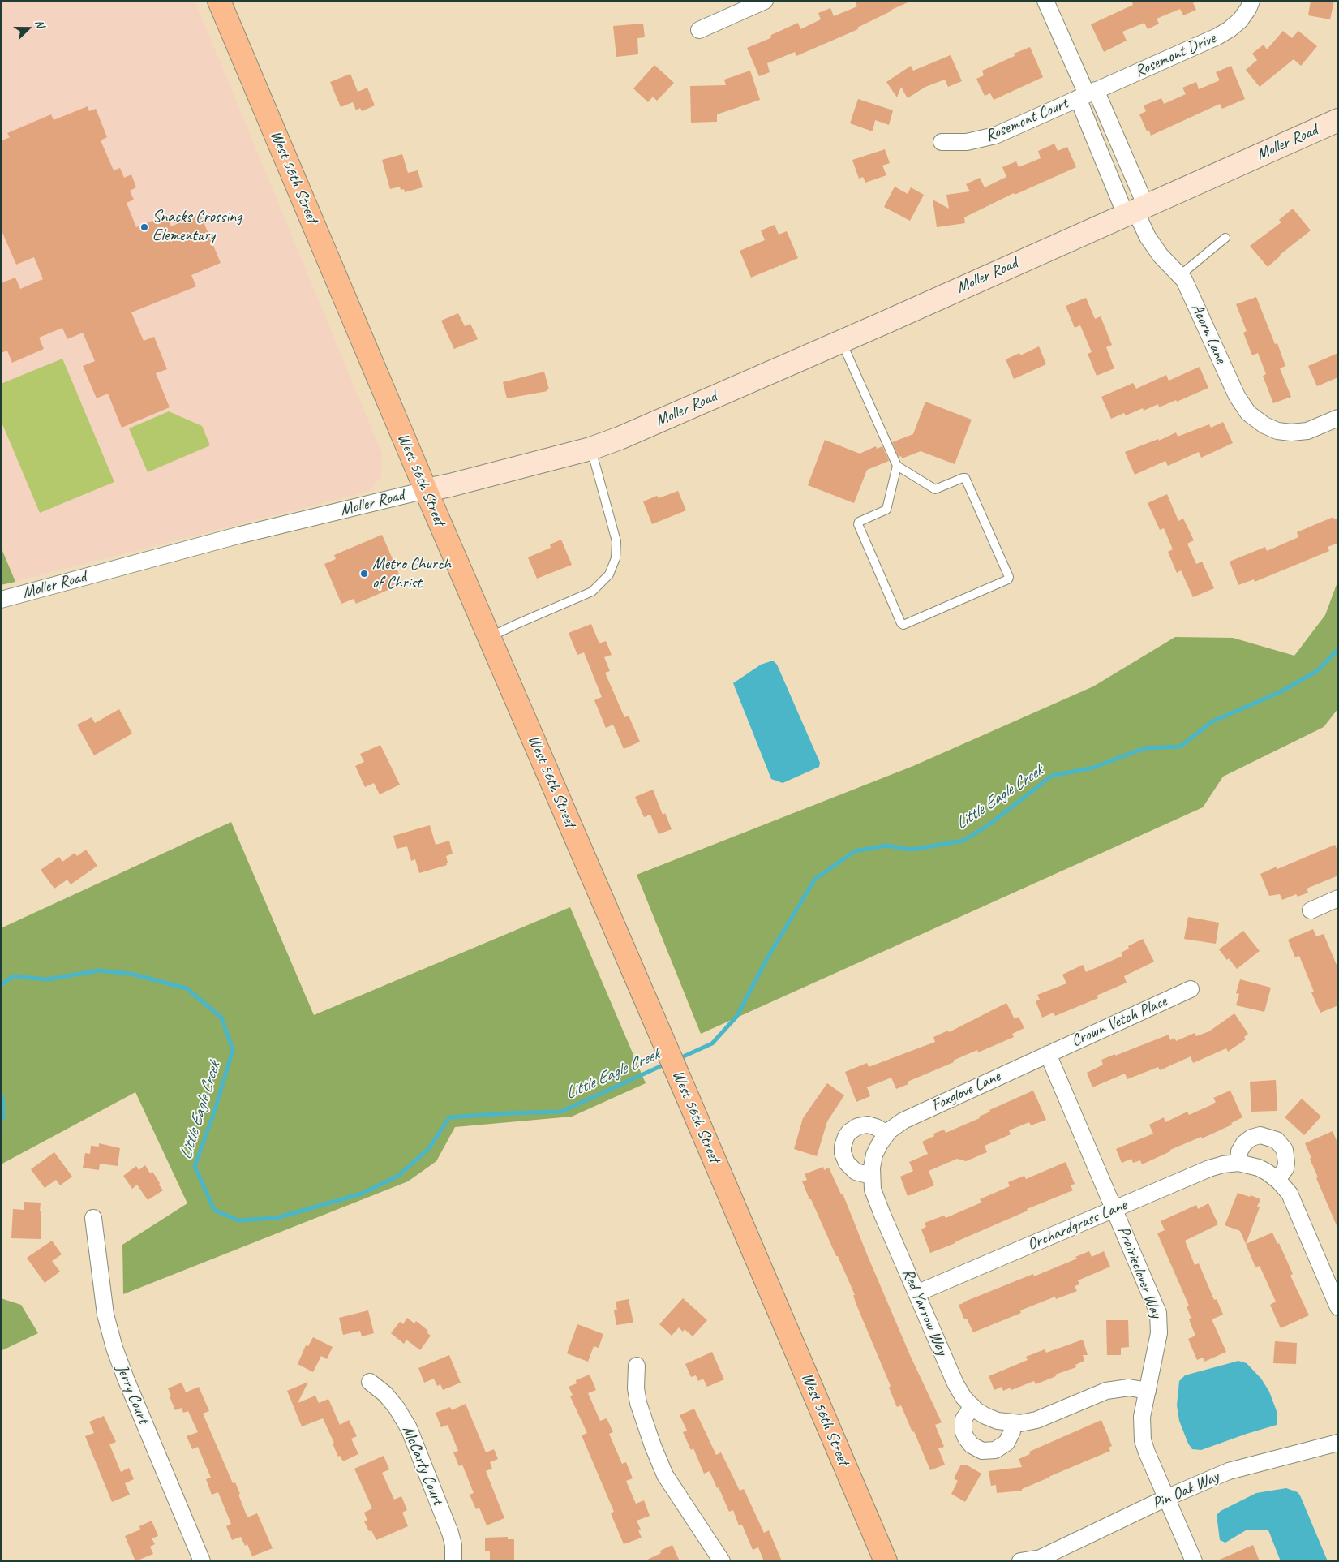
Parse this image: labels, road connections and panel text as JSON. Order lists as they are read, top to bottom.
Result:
{
  "streets": {
    "main road": ["West 56th Street"],
    "street": [
      "Rosemont Drive",
      "Rosemont Court",
      "Moller Road",
      "Acorn Lane",
      "Crown Vetch Place",
      "Foxglove Lane",
      "Orchardgrass Lane",
      "Prairieclover Way",
      "Red Yarrow Way",
      "Jerry Court",
      "McCarty Court",
      "Pin Oak Way"
    ]
  },
  "crossings": [
    ["Rosemont Drive", "Rosemont Court"],
    ["Moller Road", "West 56th Street"],
    ["Moller Road", "Acorn Lane"],
    ["Crown Vetch Place", "Foxglove Lane"],
    ["Crown Vetch Place", "Prairieclover Way"],
    ["Foxglove Lane", "Prairieclover Way"],
    ["Foxglove Lane", "Red Yarrow Way"],
    ["Orchardgrass Lane", "Prairieclover Way"],
    ["Orchardgrass Lane", "Red Yarrow Way"],
    ["Prairieclover Way", "Red Yarrow Way"],
    ["Prairieclover Way", "Pin Oak Way"]
  ],
  "water": ["Little Eagle Creek"],
  "places": ["Snacks Crossing Elementary", "Metro Church of Christ"],
  "north": "right"
}
